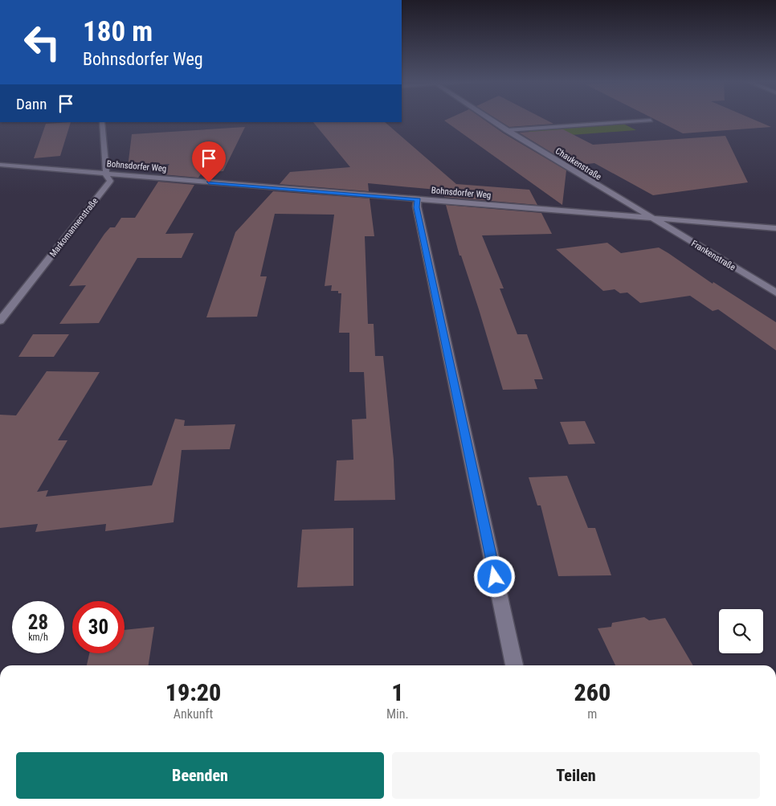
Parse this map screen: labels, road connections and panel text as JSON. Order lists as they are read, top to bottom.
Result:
{
  "streets": {
    "street": [
      "Chaukenstraße",
      "Bohnsdorfer Weg",
      "Markomannenstraße",
      "Frankenstraße"
    ]
  },
  "crossings": [
    ["Chaukenstraße", "Bohnsdorfer Weg"],
    ["Chaukenstraße", "Frankenstraße"],
    ["Bohnsdorfer Weg", "Markomannenstraße"],
    ["Bohnsdorfer Weg", "Frankenstraße"]
  ],
  "page": {
    "turn": ["180 m", "Bohnsdorfer Weg"],
    "then": "Dann",
    "speed": "28 km/h",
    "limit": "30",
    "eta": [
      "19:20",
      "Ankunft",
      "1",
      "Min.",
      "260",
      "m"
    ],
    "buttons": ["Beenden", "Teilen"]
  }
}
